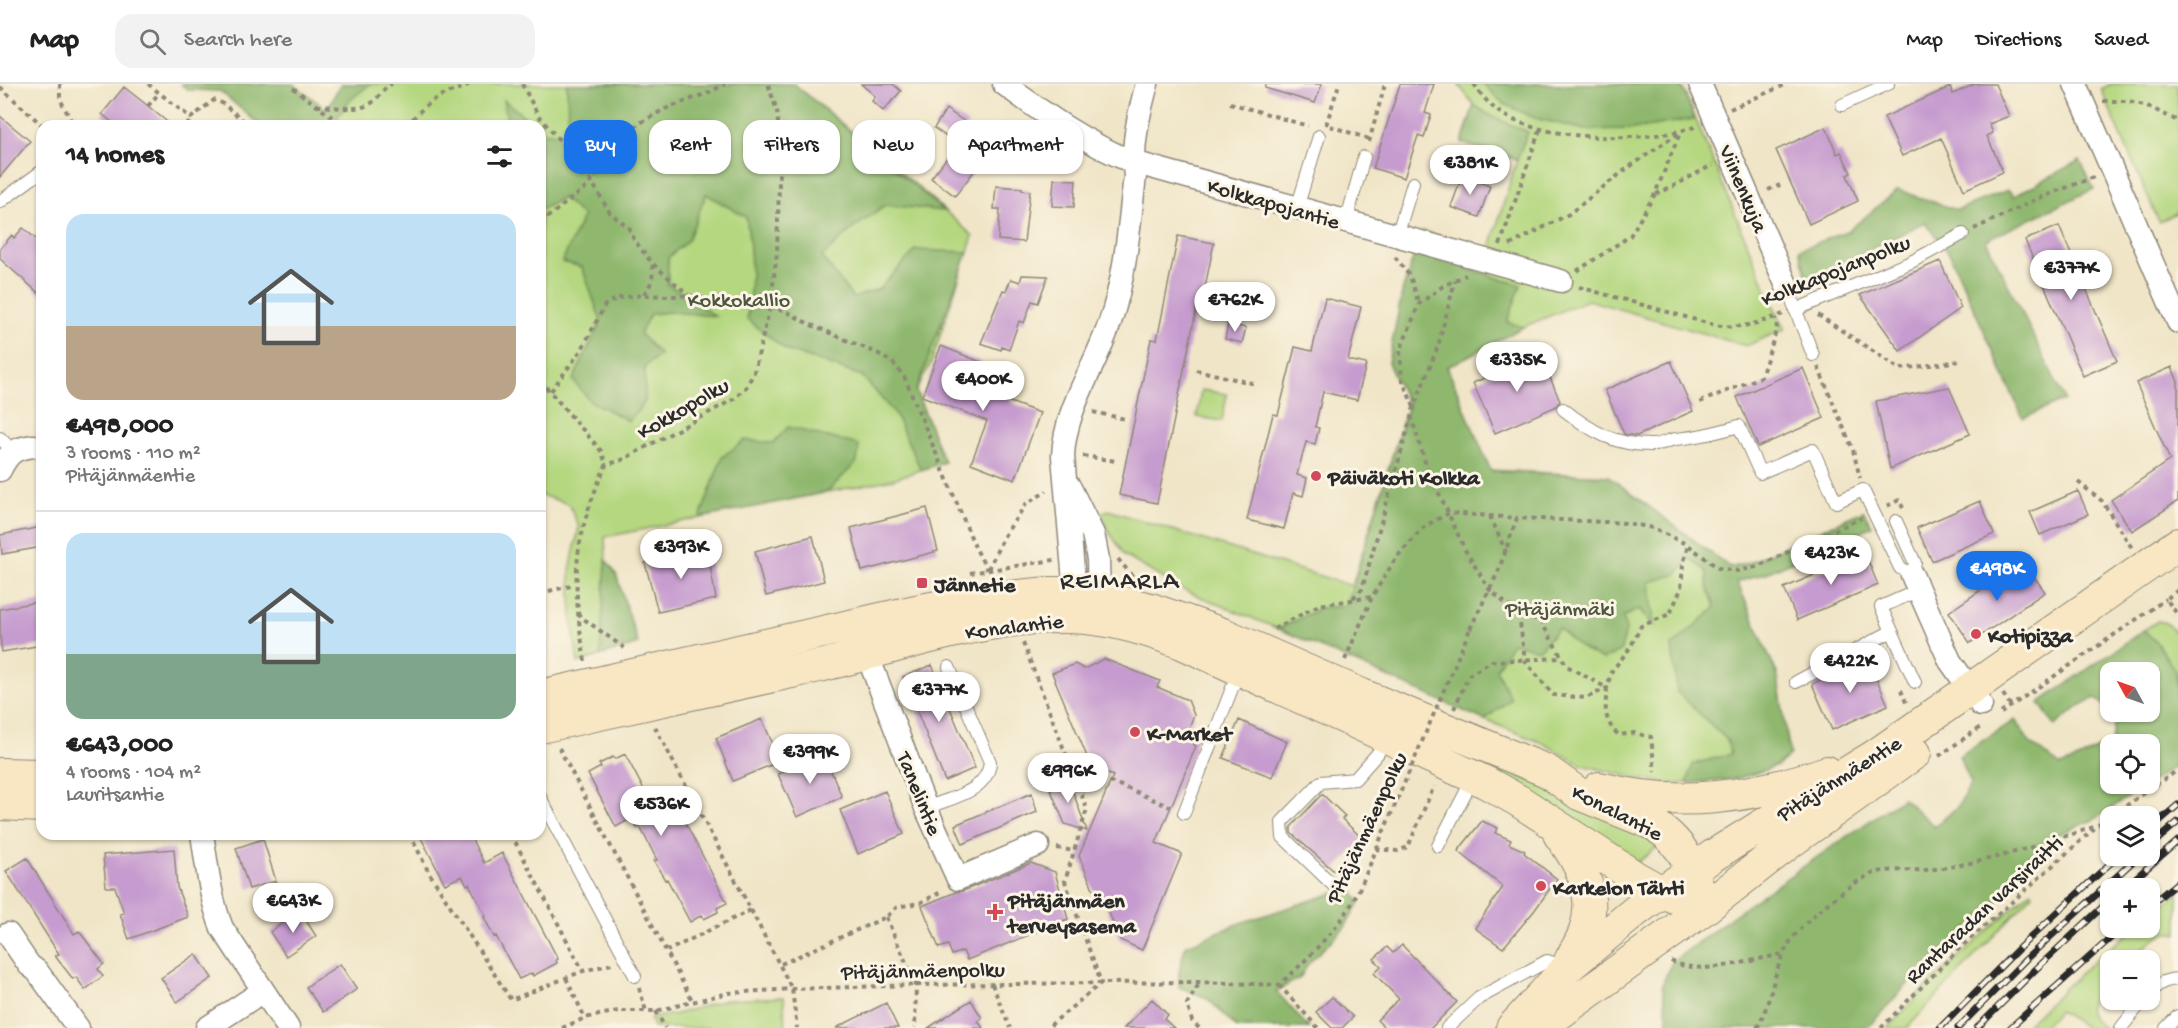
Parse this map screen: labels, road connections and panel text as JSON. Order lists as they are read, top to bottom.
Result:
{
  "streets": {
    "main road": ["Konalantie", "Pitäjänmäentie"],
    "street": ["Viinenkuja", "Kolkkapojantie", "Tanelintie"],
    "lane": ["Kolkkapojanpolku"],
    "path": ["Kokkopolku", "Pitäjänmäenpolku", "Rantaradan varsiraitti"]
  },
  "crossings": [
    ["Viinenkuja", "Kolkkapojanpolku"],
    ["Kolkkapojantie", "Kolkkapojanpolku"],
    ["Konalantie", "Pitäjänmäentie"],
    ["Konalantie", "Tanelintie"]
  ],
  "districts": ["REIMARLA"],
  "parks": ["Kokkokallio", "Pitäjänmäki"],
  "places": {
    "other": [
      "Päiväkoti Kolkka",
      "Kotipizza",
      "K-Market",
      "Karkelon Tähti"
    ],
    "transit": ["Jännetie"],
    "health": ["Pitäjänmäen terveysasema"]
  },
  "north": "top left",
  "page": {
    "header": "Map",
    "search": "Search here",
    "nav": ["Map", "Directions", "Saved"],
    "chip": [
      "Buy",
      "Rent",
      "Filters",
      "New",
      "Apartment"
    ],
    "heading": "14 homes",
    "price": [
      "€381K",
      "€377K",
      "€762K",
      "€335K",
      "€400K",
      "€393K",
      "€423K",
      "€498K",
      "€422K",
      "€377K",
      "€399K",
      "€996K",
      "€536K",
      "€643K"
    ],
    "list": [
      {
        "name": "€498,000",
        "note": "3 rooms · 110 m² · Pitäjänmäentie"
      },
      {
        "name": "€643,000",
        "note": "4 rooms · 104 m² · Lauritsantie"
      }
    ],
    "map_buttons": ["+", "−"]
  }
}
